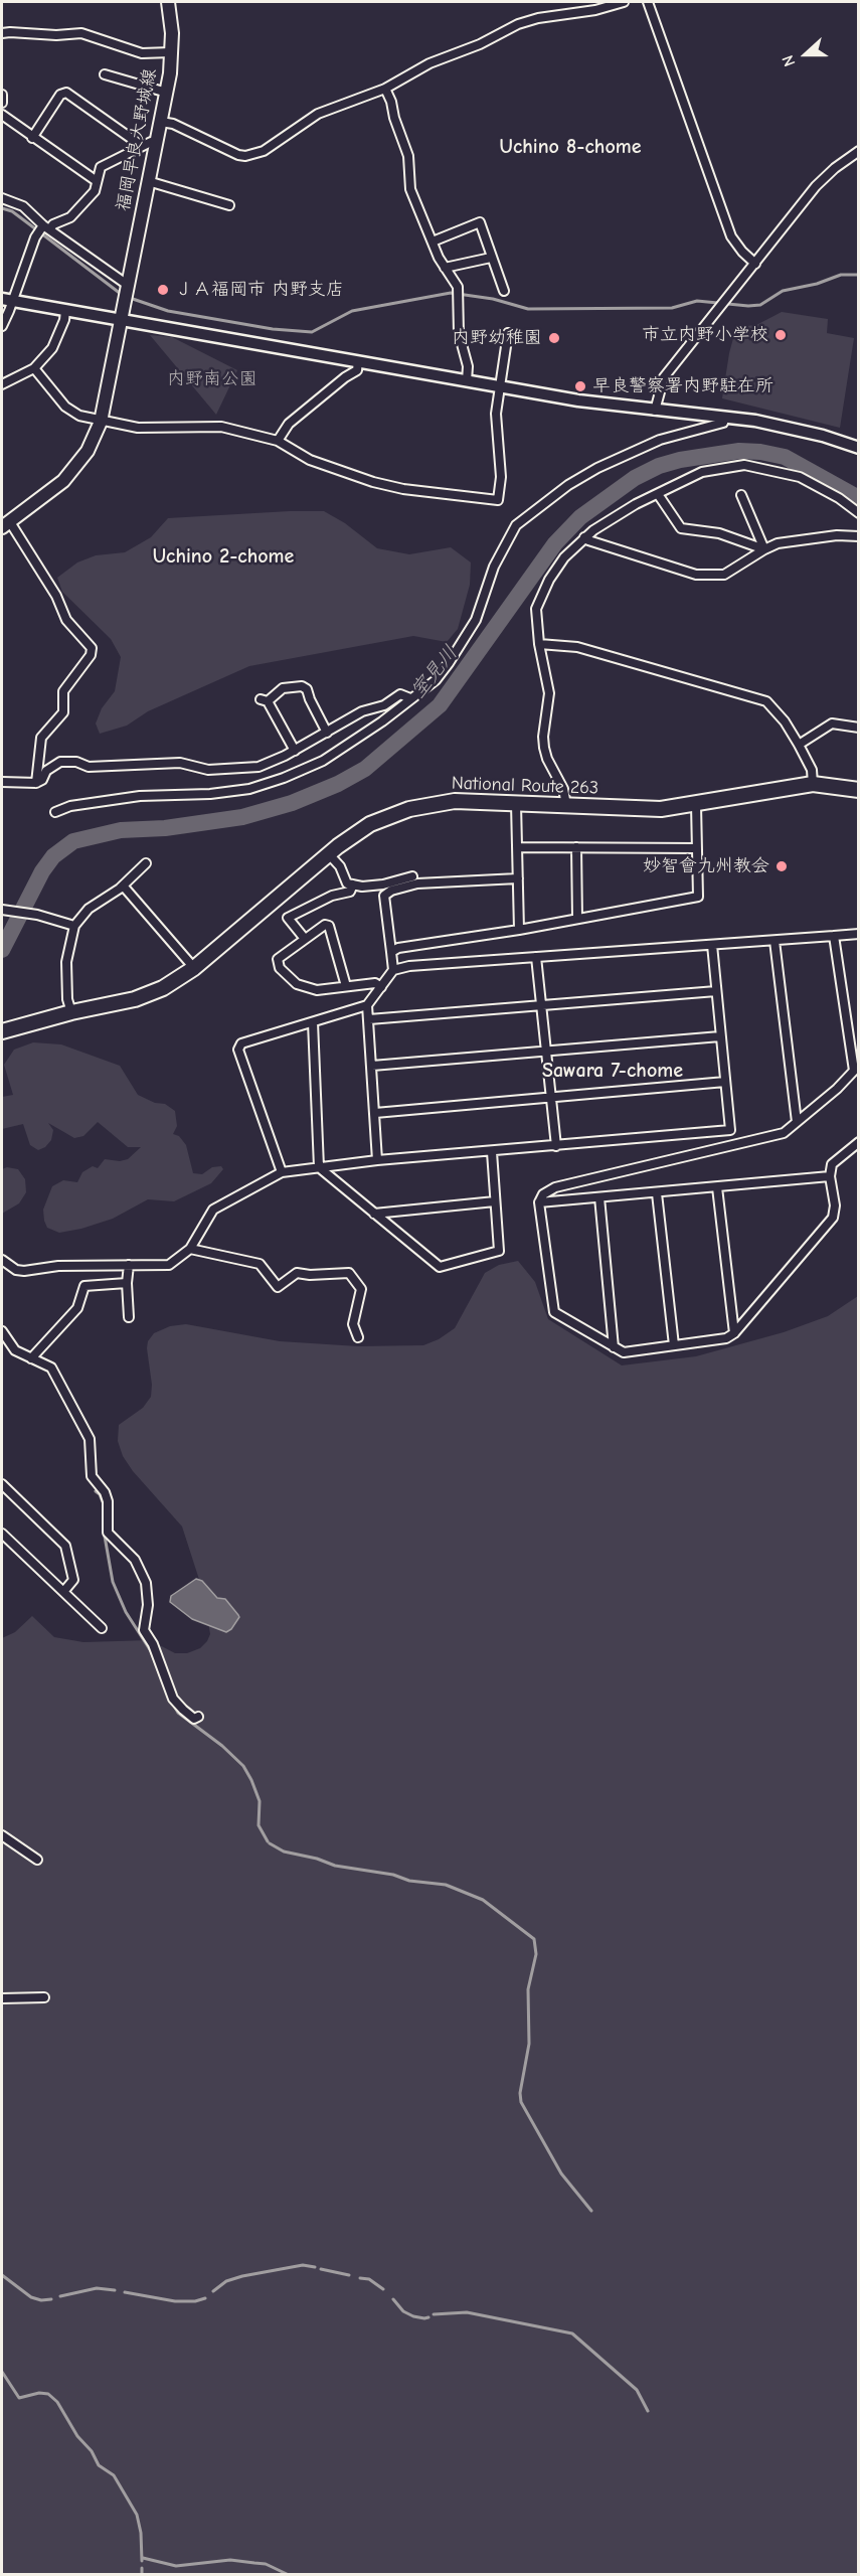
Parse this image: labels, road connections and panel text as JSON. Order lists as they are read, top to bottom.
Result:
{
  "streets": {
    "highway": ["National Route 263"],
    "main road": ["福岡早良大野城線"]
  },
  "districts": ["Uchino 8-chome", "Uchino 2-chome", "Sawara 7-chome"],
  "water": ["室見川"],
  "parks": ["内野南公園"],
  "places": [
    "ＪＡ福岡市 内野支店",
    "市立内野小学校",
    "内野幼稚園",
    "早良警察署内野駐在所",
    "妙智會九州教会"
  ],
  "north": "left"
}
